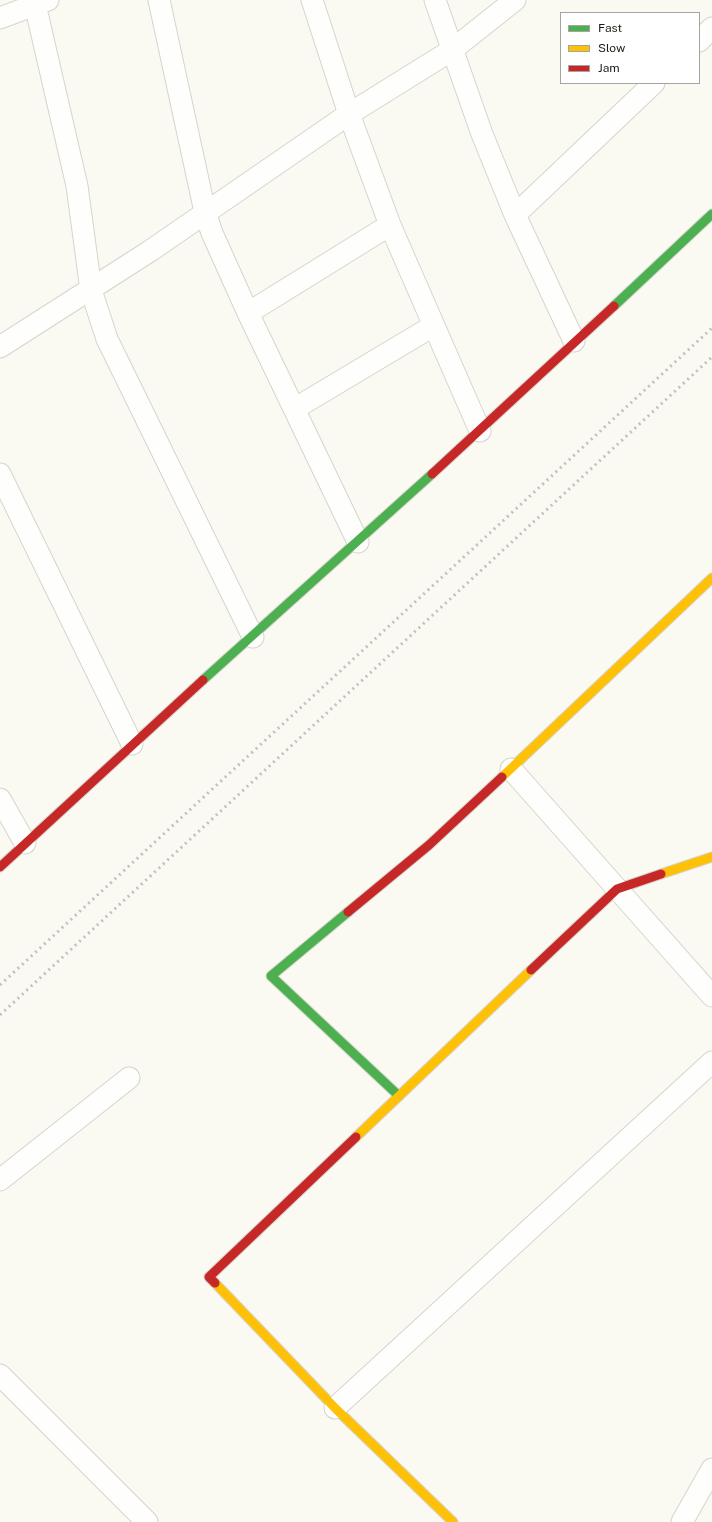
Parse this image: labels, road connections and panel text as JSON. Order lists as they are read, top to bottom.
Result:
{
  "legend": ["Fast", "Slow", "Jam"]
}
